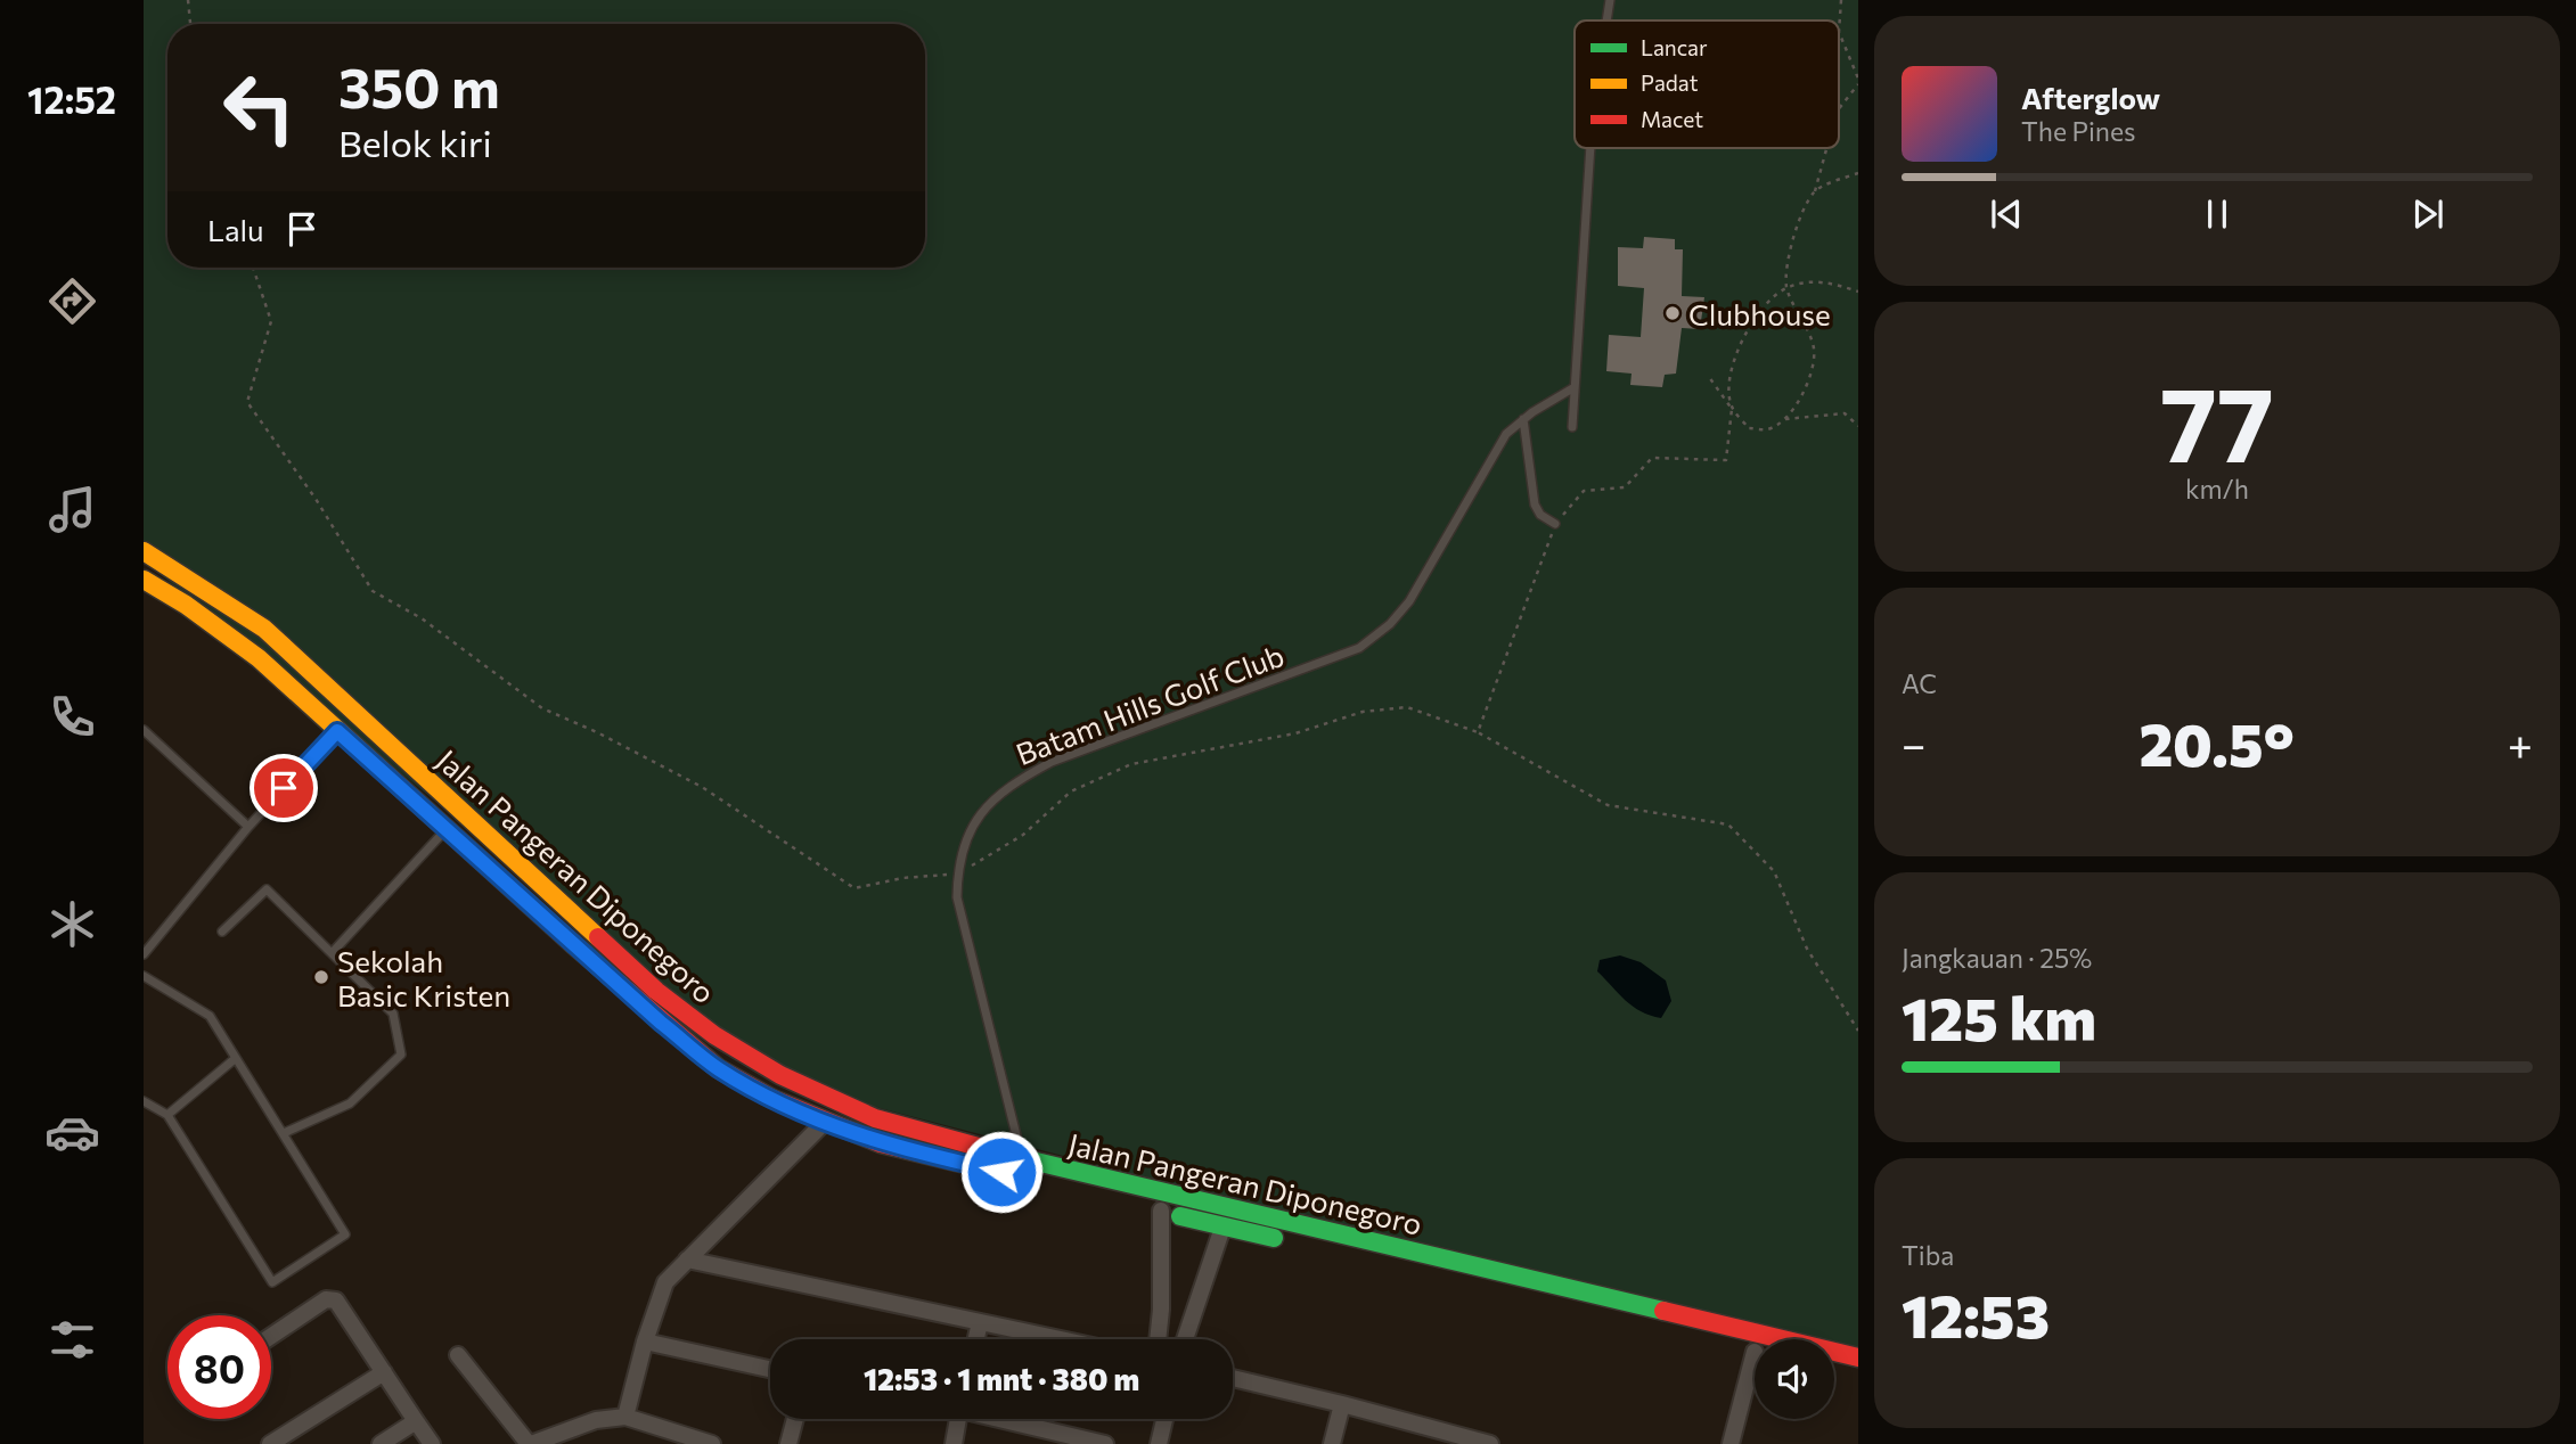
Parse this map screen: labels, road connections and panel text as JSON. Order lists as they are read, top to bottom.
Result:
{
  "streets": {
    "highway": ["Jalan Pangeran Diponegoro"],
    "lane": ["Batam Hills Golf Club"]
  },
  "crossings": [
    ["Batam Hills Golf Club", "Jalan Pangeran Diponegoro"]
  ],
  "places": ["Clubhouse", "Sekolah Basic Kristen"],
  "legend": ["Lancar", "Padat", "Macet"],
  "page": {
    "tabs": "12:52",
    "turn": ["350 m", "Belok kiri"],
    "song": ["Afterglow", "The Pines"],
    "then": "Lalu",
    "tile": [
      ["77", "km/h"],
      "AC",
      ["Jangkauan · 25%", "125 km"],
      ["Tiba", "12:53"]
    ],
    "heat": ["−", "20.5°", "+"],
    "limit": "80",
    "trip": "12:53 · 1 mnt · 380 m"
  }
}
